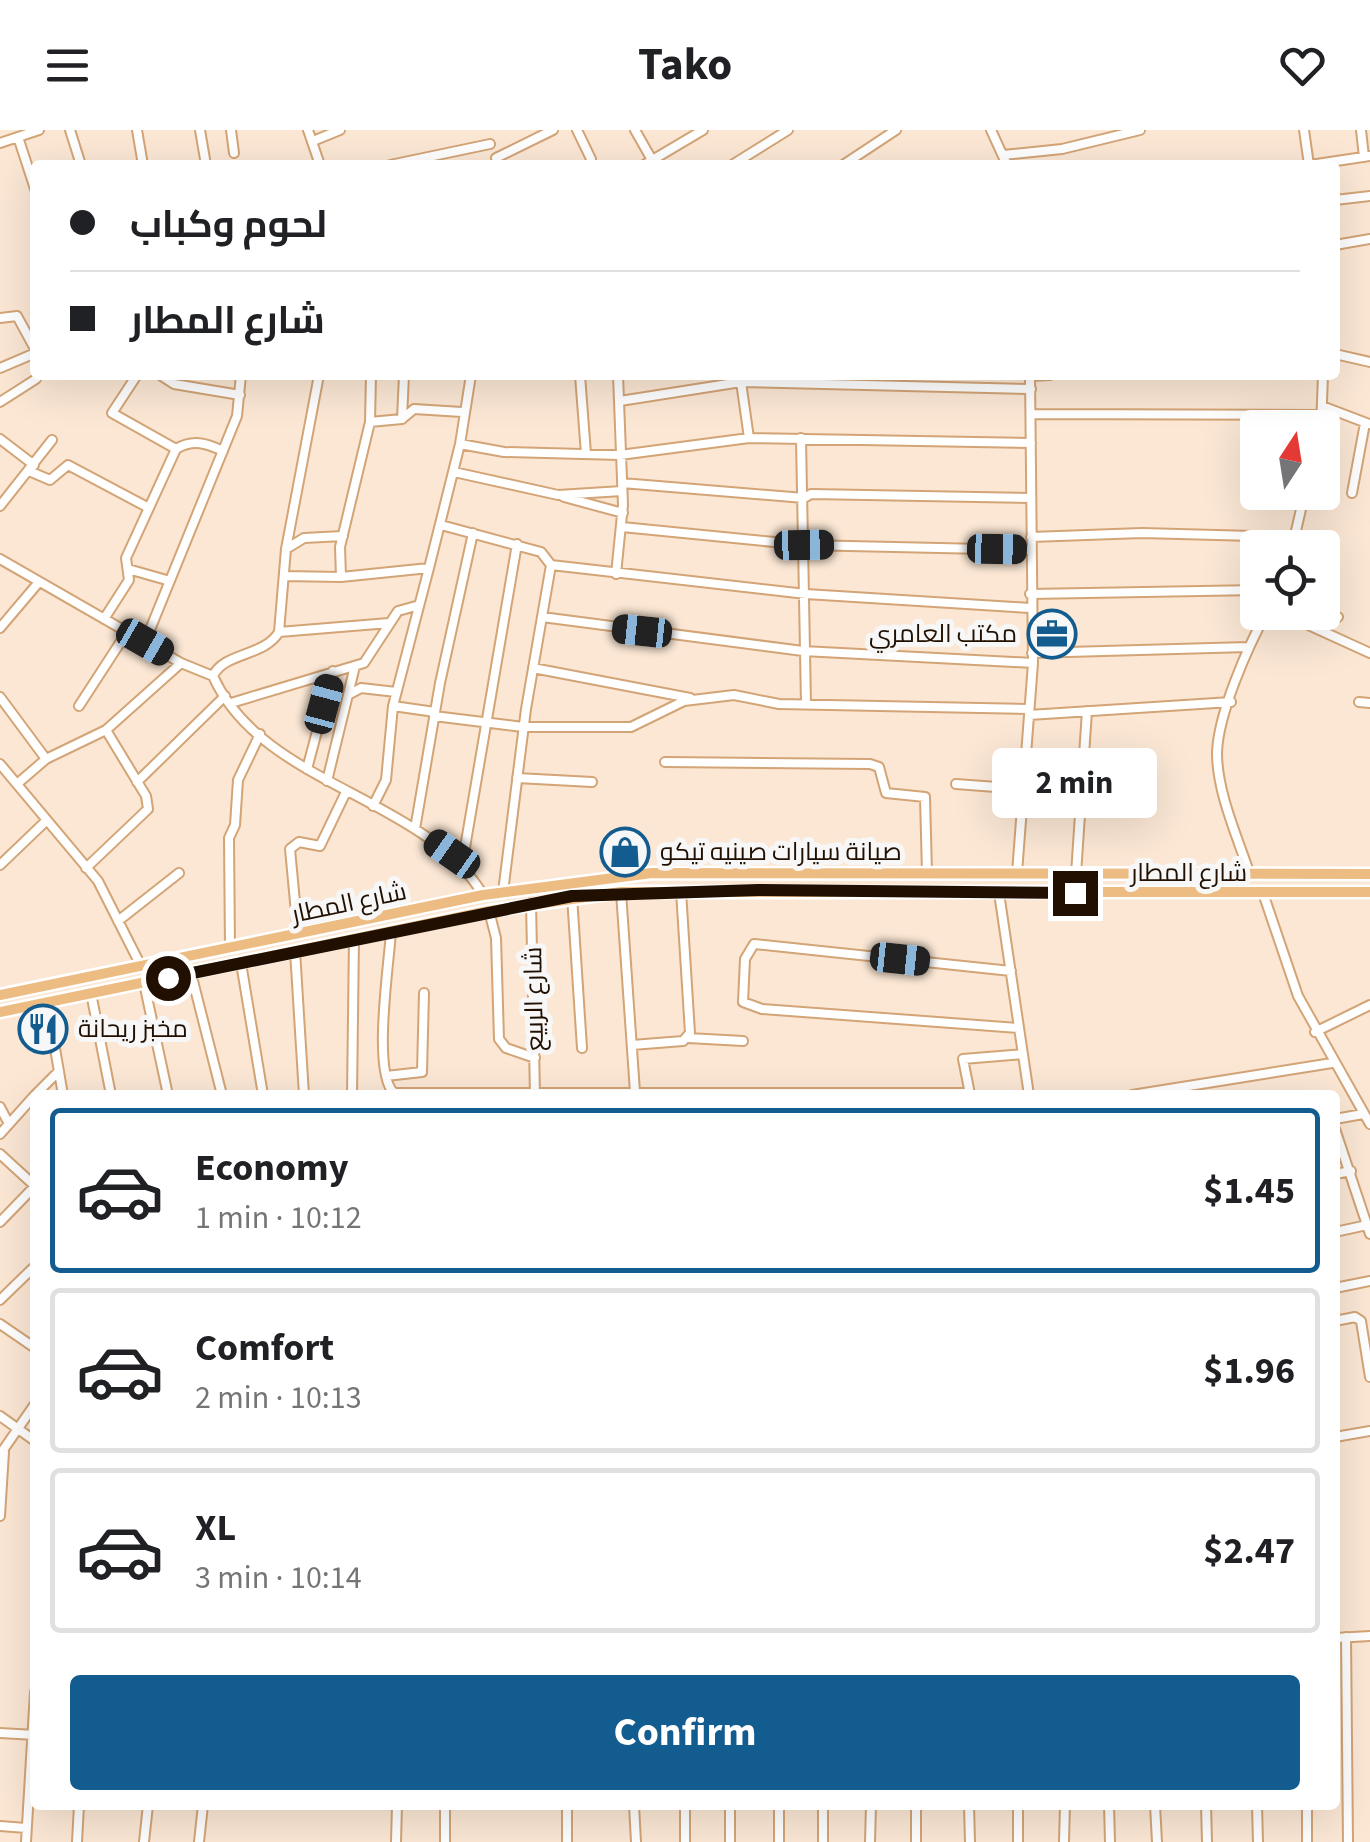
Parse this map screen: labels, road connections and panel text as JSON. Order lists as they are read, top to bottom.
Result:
{
  "streets": {
    "main road": ["شارع المطار"],
    "street": ["شارع الربيع"]
  },
  "crossings": [
    ["شارع المطار", "شارع الربيع"]
  ],
  "places": {
    "office": ["مكتب العامري"],
    "shop": ["صيانة سيارات صينيه تيكو"],
    "restaurant": ["مخبز ريحانة"]
  },
  "north": "top",
  "page": {
    "header": "Tako",
    "banner": ["لحوم وكباب", "شارع المطار"],
    "bubble": "2 min",
    "list": [
      {
        "name": "Economy",
        "note": "1 min · 10:12",
        "value": "$1.45"
      },
      {
        "name": "Comfort",
        "note": "2 min · 10:13",
        "value": "$1.96"
      },
      {
        "name": "XL",
        "note": "3 min · 10:14",
        "value": "$2.47"
      }
    ],
    "buttons": "Confirm"
  }
}
